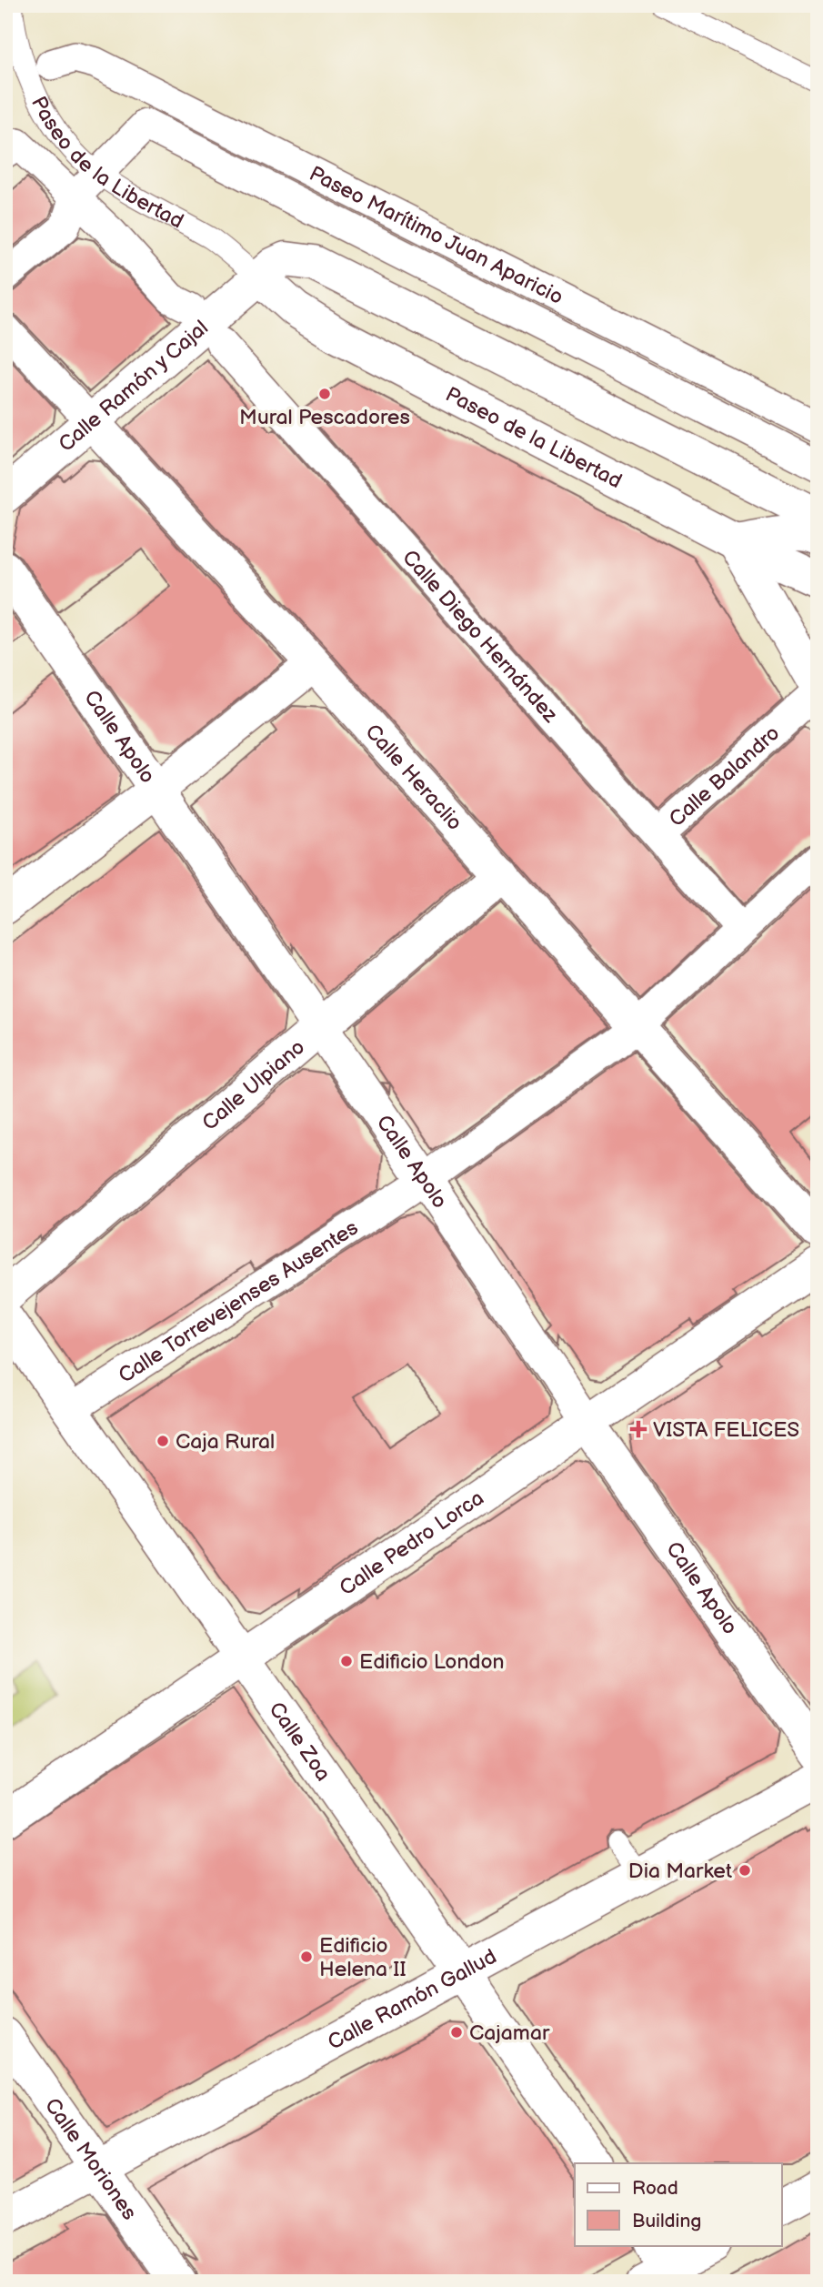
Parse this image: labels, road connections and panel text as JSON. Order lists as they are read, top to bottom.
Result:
{
  "streets": {
    "street": [
      "Paseo de la Libertad",
      "Paseo Marítimo Juan Aparicio",
      "Calle Ramón y Cajal",
      "Calle Diego Hernández",
      "Calle Apolo",
      "Calle Balandro",
      "Calle Heraclio",
      "Calle Ulpiano",
      "Calle Torrevejenses Ausentes",
      "Calle Pedro Lorca",
      "Calle Zoa",
      "Calle Ramón Gallud",
      "Calle Moriones"
    ]
  },
  "crossings": [
    ["Paseo de la Libertad", "Calle Ramón y Cajal"],
    ["Calle Ramón y Cajal", "Calle Heraclio"],
    ["Calle Diego Hernández", "Calle Balandro"],
    ["Calle Apolo", "Calle Ulpiano"],
    ["Calle Apolo", "Calle Pedro Lorca"],
    ["Calle Heraclio", "Calle Ulpiano"],
    ["Calle Torrevejenses Ausentes", "Calle Zoa"],
    ["Calle Pedro Lorca", "Calle Zoa"],
    ["Calle Zoa", "Calle Ramón Gallud"],
    ["Calle Ramón Gallud", "Calle Moriones"]
  ],
  "places": {
    "other": [
      "Mural Pescadores",
      "Caja Rural",
      "Edificio London",
      "Dia Market",
      "Edificio Helena II",
      "Cajamar"
    ],
    "health": ["VISTA FELICES"]
  },
  "legend": ["Road", "Building"]
}
